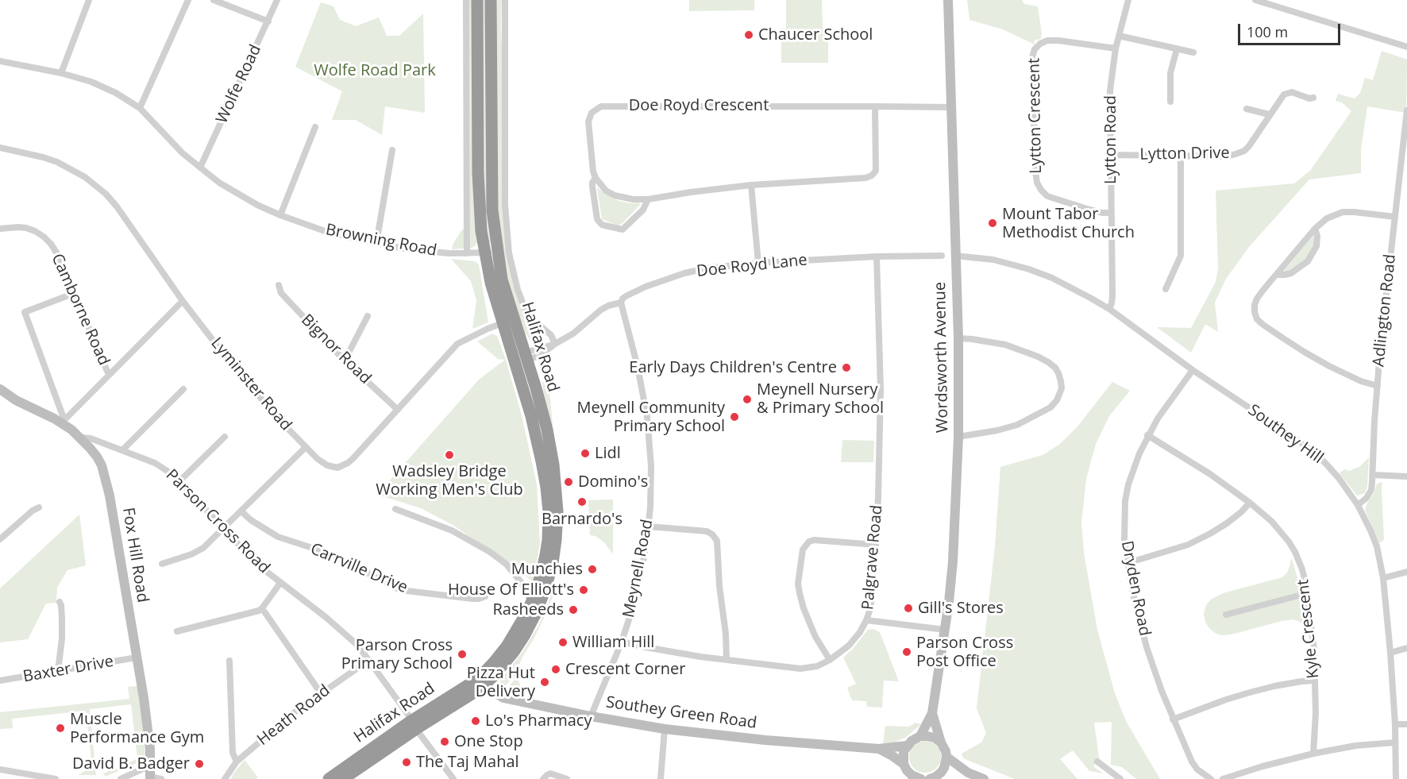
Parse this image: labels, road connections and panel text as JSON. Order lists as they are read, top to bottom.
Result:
{
  "streets": {
    "highway": ["Halifax Road"],
    "street": [
      "Wolfe Road",
      "Doe Royd Crescent",
      "Lytton Crescent",
      "Lytton Road",
      "Lytton Drive",
      "Browning Road",
      "Doe Royd Lane",
      "Camborne Road",
      "Adlington Road",
      "Bignor Road",
      "Wordsworth Avenue",
      "Lyminster Road",
      "Southey Hill",
      "Parson Cross Road",
      "Fox Hill Road",
      "Palgrave Road",
      "Carrville Drive",
      "Meynell Road",
      "Dryden Road",
      "Kyle Crescent",
      "Baxter Drive",
      "Southey Green Road",
      "Heath Road"
    ]
  },
  "crossings": [
    ["Wolfe Road", "Browning Road"],
    ["Doe Royd Crescent", "Wordsworth Avenue"],
    ["Lytton Crescent", "Lytton Road"],
    ["Lytton Road", "Lytton Drive"],
    ["Lytton Road", "Southey Hill"],
    ["Browning Road", "Halifax Road"],
    ["Doe Royd Lane", "Halifax Road"],
    ["Doe Royd Lane", "Palgrave Road"],
    ["Doe Royd Lane", "Meynell Road"],
    ["Adlington Road", "Southey Hill"],
    ["Halifax Road", "Lyminster Road"],
    ["Halifax Road", "Parson Cross Road"],
    ["Halifax Road", "Southey Green Road"],
    ["Bignor Road", "Lyminster Road"],
    ["Wordsworth Avenue", "Southey Hill"],
    ["Southey Hill", "Dryden Road"],
    ["Parson Cross Road", "Fox Hill Road"],
    ["Parson Cross Road", "Heath Road"],
    ["Fox Hill Road", "Baxter Drive"],
    ["Palgrave Road", "Meynell Road"],
    ["Meynell Road", "Southey Green Road"],
    ["Dryden Road", "Kyle Crescent"]
  ],
  "parks": ["Wolfe Road Park"],
  "places": [
    "Chaucer School",
    "Mount Tabor Methodist Church",
    "Early Days Children's Centre",
    "Meynell Nursery & Primary School",
    "Meynell Community Primary School",
    "Lidl",
    "Wadsley Bridge Working Men's Club",
    "Domino's",
    "Barnardo's",
    "Munchies",
    "House Of Elliott's",
    "Gill's Stores",
    "Rasheeds",
    "William Hill",
    "Parson Cross Post Office",
    "Parson Cross Primary School",
    "Crescent Corner",
    "Pizza Hut Delivery",
    "Lo's Pharmacy",
    "Muscle Performance Gym",
    "One Stop",
    "The Taj Mahal",
    "David B. Badger"
  ],
  "scale_bar": "100 m"
}
